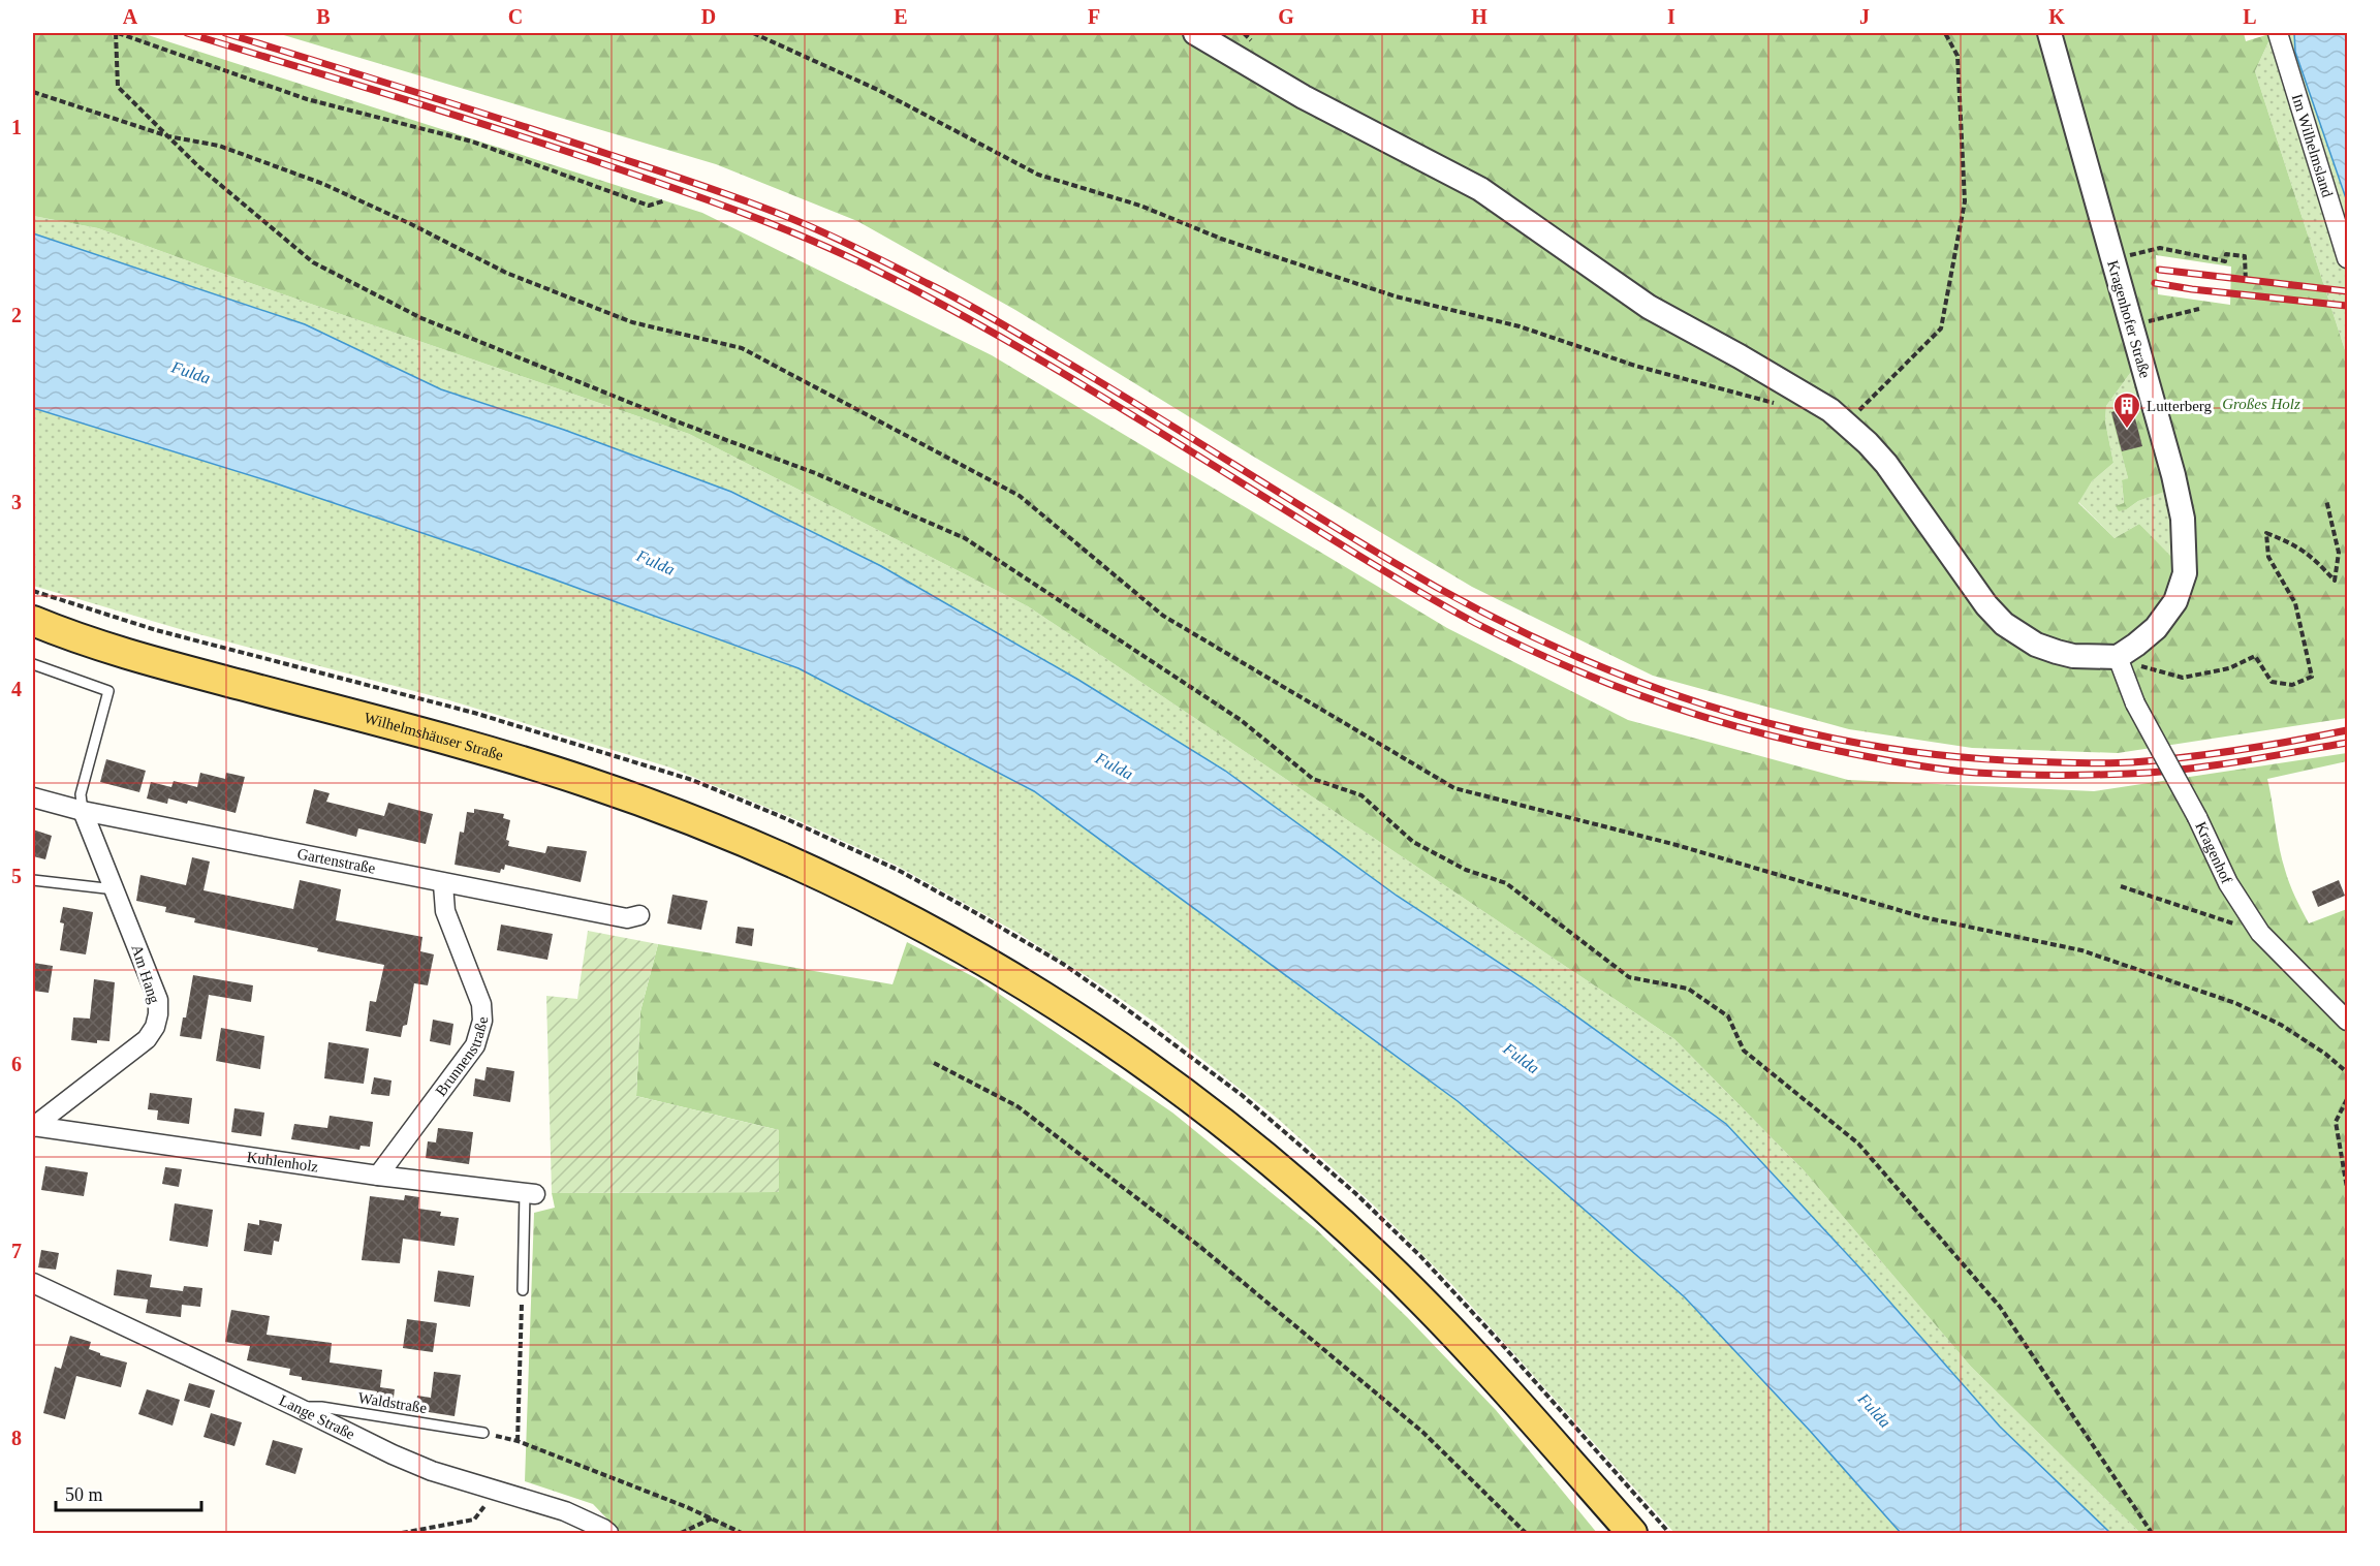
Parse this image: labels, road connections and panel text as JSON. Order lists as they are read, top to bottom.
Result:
{
  "streets": {
    "main road": ["Wilhelmshäuser Straße"],
    "street": [
      "Im Wilhelmsland",
      "Kragenhofer Straße",
      "Kragenhof",
      "Gartenstraße",
      "Am Hang",
      "Brunnenstraße",
      "Kuhlenholz",
      "Lange Straße"
    ],
    "lane": ["Waldstraße"]
  },
  "crossings": [
    ["Kragenhofer Straße", "Kragenhof"],
    ["Gartenstraße", "Am Hang"],
    ["Gartenstraße", "Brunnenstraße"],
    ["Am Hang", "Kuhlenholz"],
    ["Brunnenstraße", "Kuhlenholz"],
    ["Waldstraße", "Lange Straße"]
  ],
  "water": ["Fulda"],
  "parks": ["Großes Holz"],
  "places": {
    "building": ["Lutterberg"]
  },
  "scale_bar": "50 m",
  "grid": {
    "columns": [
      "A",
      "B",
      "C",
      "D",
      "E",
      "F",
      "G",
      "H",
      "I",
      "J",
      "K",
      "L"
    ],
    "rows": [
      "1",
      "2",
      "3",
      "4",
      "5",
      "6",
      "7",
      "8"
    ]
  }
}
